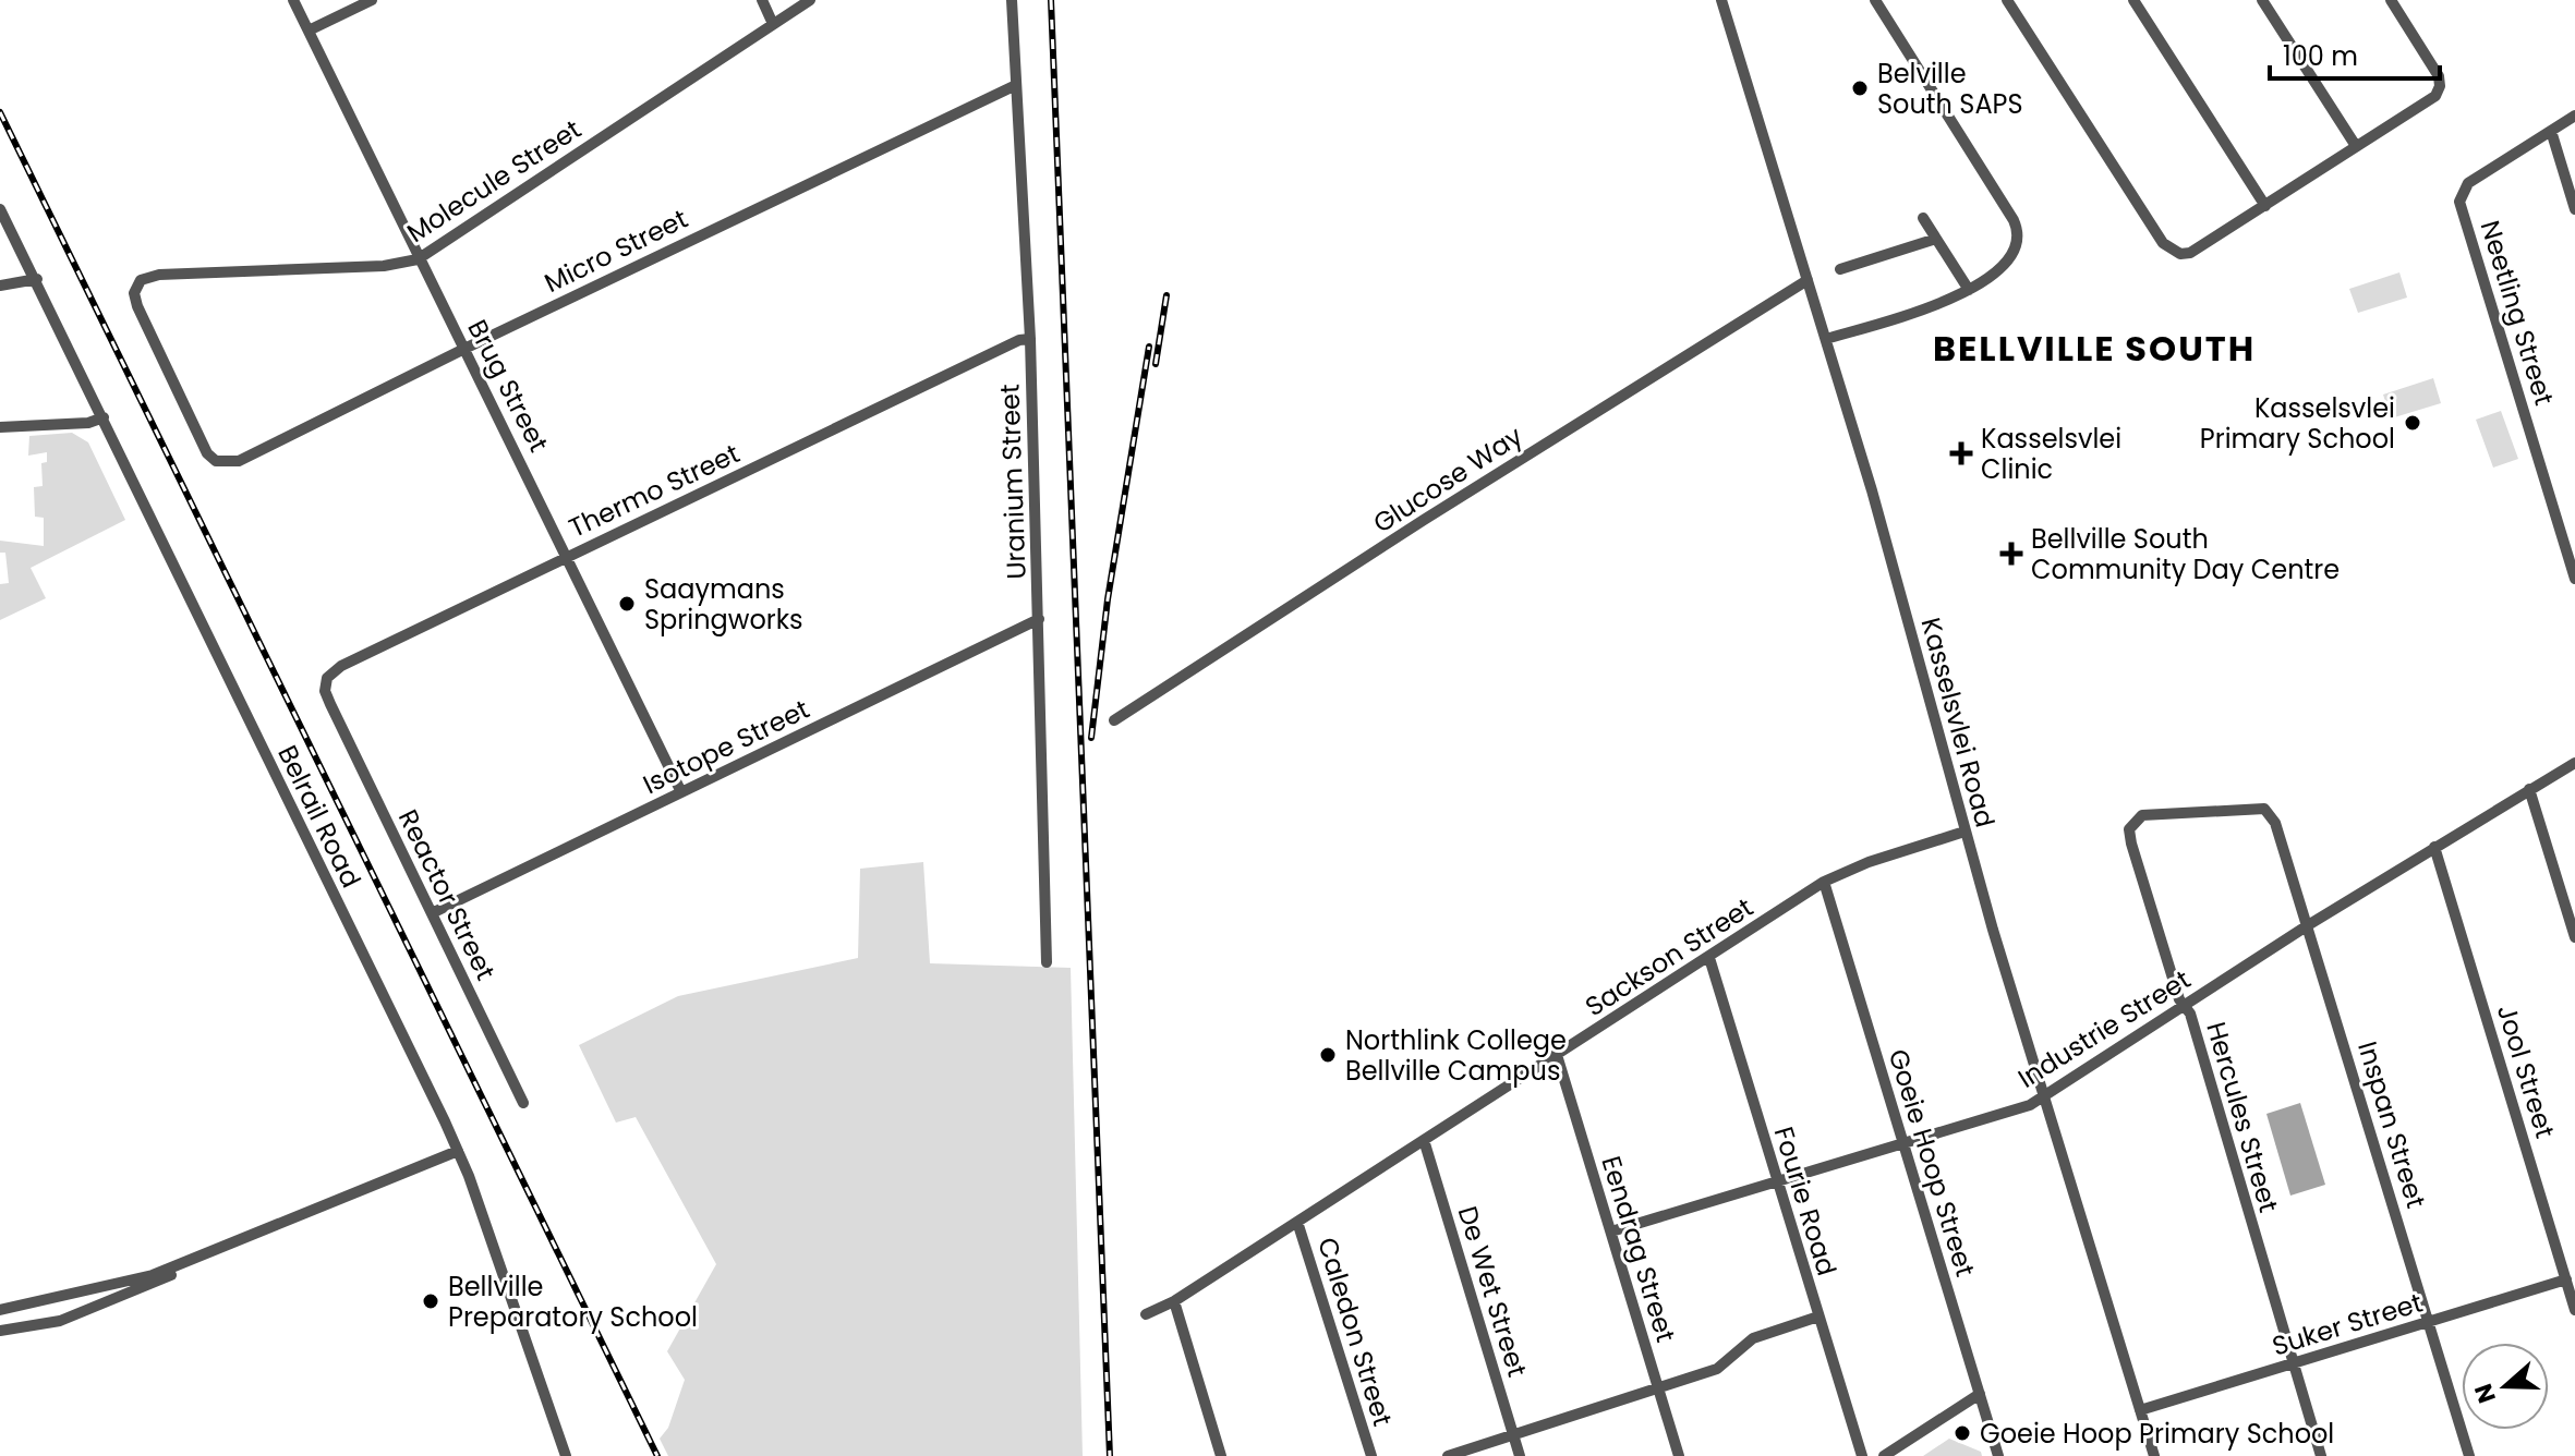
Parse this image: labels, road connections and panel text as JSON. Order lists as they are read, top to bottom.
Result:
{
  "streets": {
    "street": [
      "Molecule Street",
      "Micro Street",
      "Neetling Street",
      "Brug Street",
      "Glucose Way",
      "Uranium Street",
      "Thermo Street",
      "Kasselsvlei Road",
      "Isotope Street",
      "Belrail Road",
      "Reactor Street",
      "Sackson Street",
      "Industrie Street",
      "Jool Street",
      "Hercules Street",
      "Inspan Street",
      "Goeie Hoop Street",
      "Fourie Road",
      "Eendrag Street",
      "De Wet Street",
      "Suker Street",
      "Caledon Street"
    ]
  },
  "crossings": [
    ["Molecule Street", "Micro Street"],
    ["Molecule Street", "Brug Street"],
    ["Micro Street", "Brug Street"],
    ["Micro Street", "Uranium Street"],
    ["Brug Street", "Thermo Street"],
    ["Brug Street", "Isotope Street"],
    ["Glucose Way", "Kasselsvlei Road"],
    ["Uranium Street", "Thermo Street"],
    ["Uranium Street", "Isotope Street"],
    ["Thermo Street", "Reactor Street"],
    ["Kasselsvlei Road", "Sackson Street"],
    ["Kasselsvlei Road", "Industrie Street"],
    ["Kasselsvlei Road", "Suker Street"],
    ["Isotope Street", "Reactor Street"],
    ["Sackson Street", "Goeie Hoop Street"],
    ["Sackson Street", "Fourie Road"],
    ["Sackson Street", "Eendrag Street"],
    ["Sackson Street", "De Wet Street"],
    ["Sackson Street", "Caledon Street"],
    ["Industrie Street", "Jool Street"],
    ["Industrie Street", "Hercules Street"],
    ["Industrie Street", "Inspan Street"],
    ["Industrie Street", "Goeie Hoop Street"],
    ["Industrie Street", "Fourie Road"],
    ["Industrie Street", "Eendrag Street"],
    ["Jool Street", "Suker Street"],
    ["Hercules Street", "Inspan Street"],
    ["Hercules Street", "Suker Street"],
    ["Inspan Street", "Suker Street"]
  ],
  "districts": ["BELLVILLE SOUTH"],
  "places": {
    "other": [
      "Belville South SAPS",
      "Kasselsvlei Primary School",
      "Saaymans Springworks",
      "Northlink College Bellville Campus",
      "Bellville Preparatory School",
      "Goeie Hoop Primary School"
    ],
    "health": ["Kasselsvlei Clinic", "Bellville South Community Day Centre"]
  },
  "scale_bar": "100 m",
  "north": "left"
}
